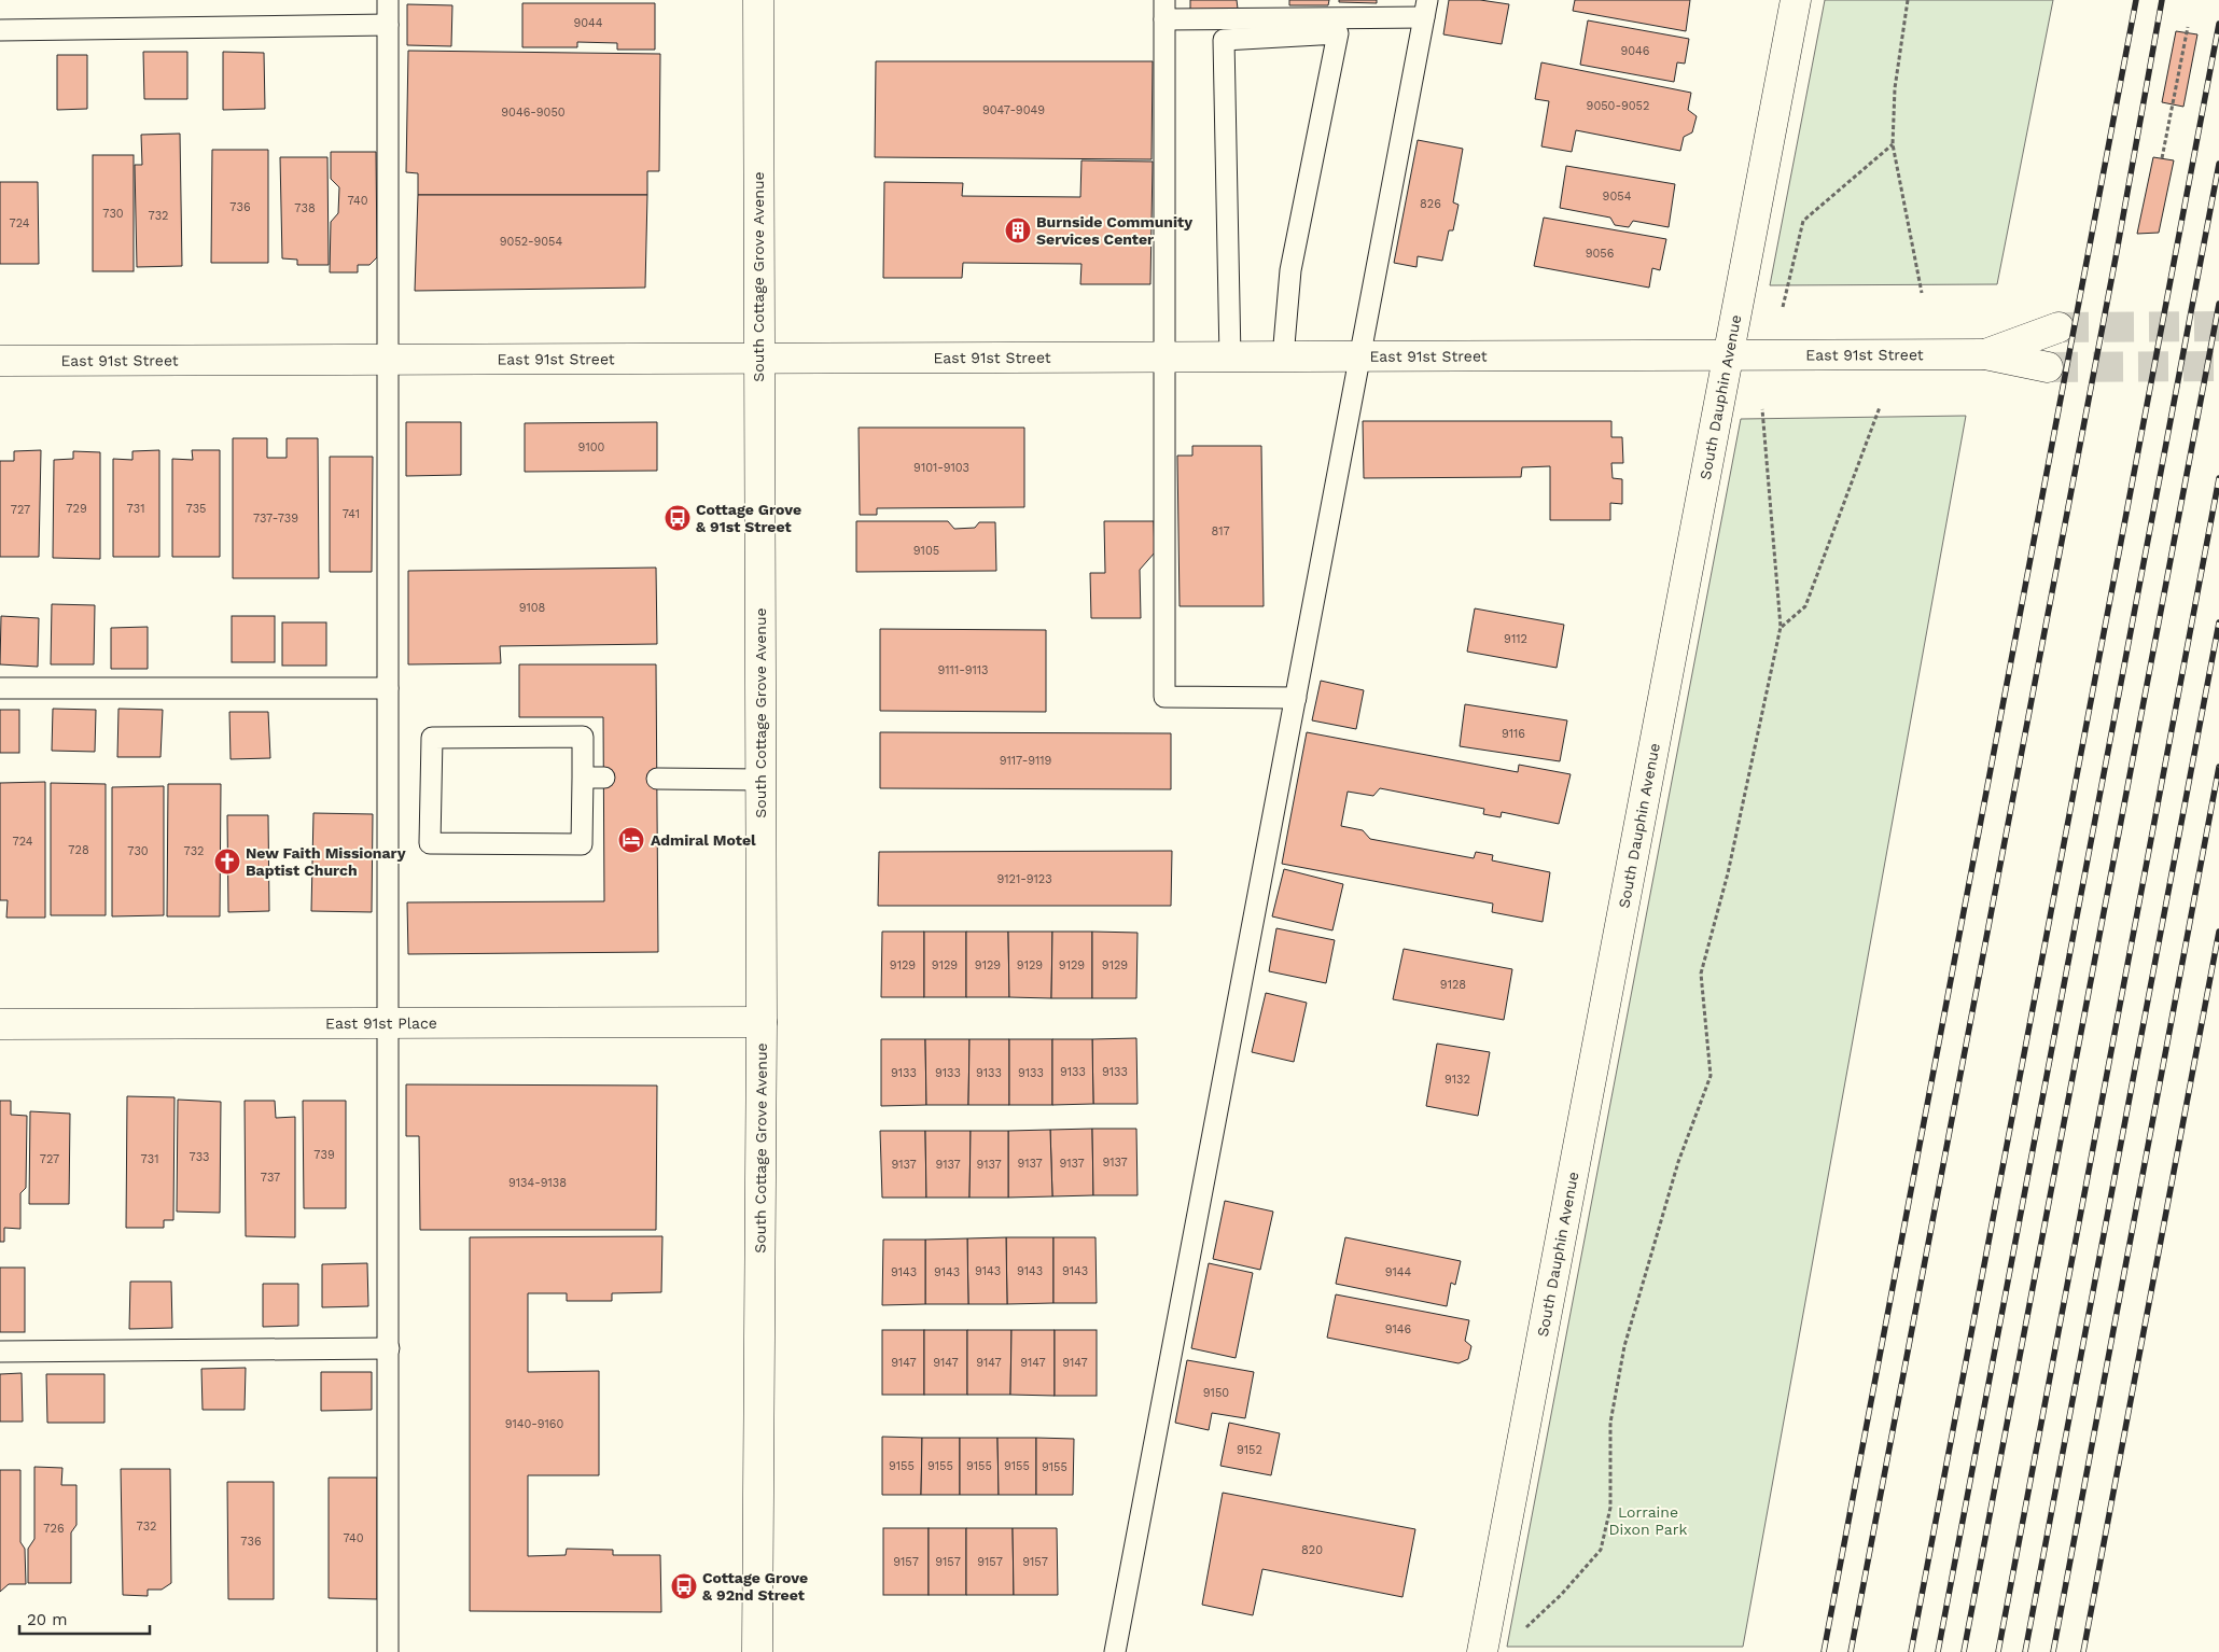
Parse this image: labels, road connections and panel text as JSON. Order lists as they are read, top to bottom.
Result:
{
  "streets": {
    "street": [
      "South Cottage Grove Avenue",
      "East 91st Street",
      "South Dauphin Avenue",
      "East 91st Place"
    ]
  },
  "crossings": [
    ["South Cottage Grove Avenue", "East 91st Street"],
    ["South Cottage Grove Avenue", "East 91st Place"],
    ["East 91st Street", "South Dauphin Avenue"]
  ],
  "parks": ["Lorraine Dixon Park"],
  "places": {
    "building": ["Burnside Community Services Center"],
    "bus stop": ["Cottage Grove & 91st Street", "Cottage Grove & 92nd Street"],
    "hotel": ["Admiral Motel"],
    "church": ["New Faith Missionary Baptist Church"]
  },
  "house_numbers": [
    "9044",
    "9046",
    "9050-9052",
    "9047-9049",
    "9046-9050",
    "9054",
    "740",
    "826",
    "736",
    "738",
    "730",
    "732",
    "724",
    "9052-9054",
    "9056",
    "9100",
    "9101-9103",
    "729",
    "731",
    "735",
    "727",
    "741",
    "737-739",
    "817",
    "9105",
    "9108",
    "9112",
    "9111-9113",
    "9116",
    "9117-9119",
    "724",
    "728",
    "730",
    "732",
    "9121-9123",
    "9129",
    "9129",
    "9129",
    "9129",
    "9129",
    "9129",
    "9128",
    "9133",
    "9133",
    "9133",
    "9133",
    "9133",
    "9133",
    "9132",
    "739",
    "733",
    "727",
    "731",
    "9137",
    "9137",
    "9137",
    "9137",
    "9137",
    "9137",
    "737",
    "9134-9138",
    "9143",
    "9143",
    "9143",
    "9143",
    "9143",
    "9144",
    "9146",
    "9147",
    "9147",
    "9147",
    "9147",
    "9147",
    "9150",
    "9140-9160",
    "9152",
    "9155",
    "9155",
    "9155",
    "9155",
    "9155",
    "732",
    "726",
    "740",
    "736",
    "820",
    "9157",
    "9157",
    "9157",
    "9157"
  ],
  "scale_bar": "20 m"
}
